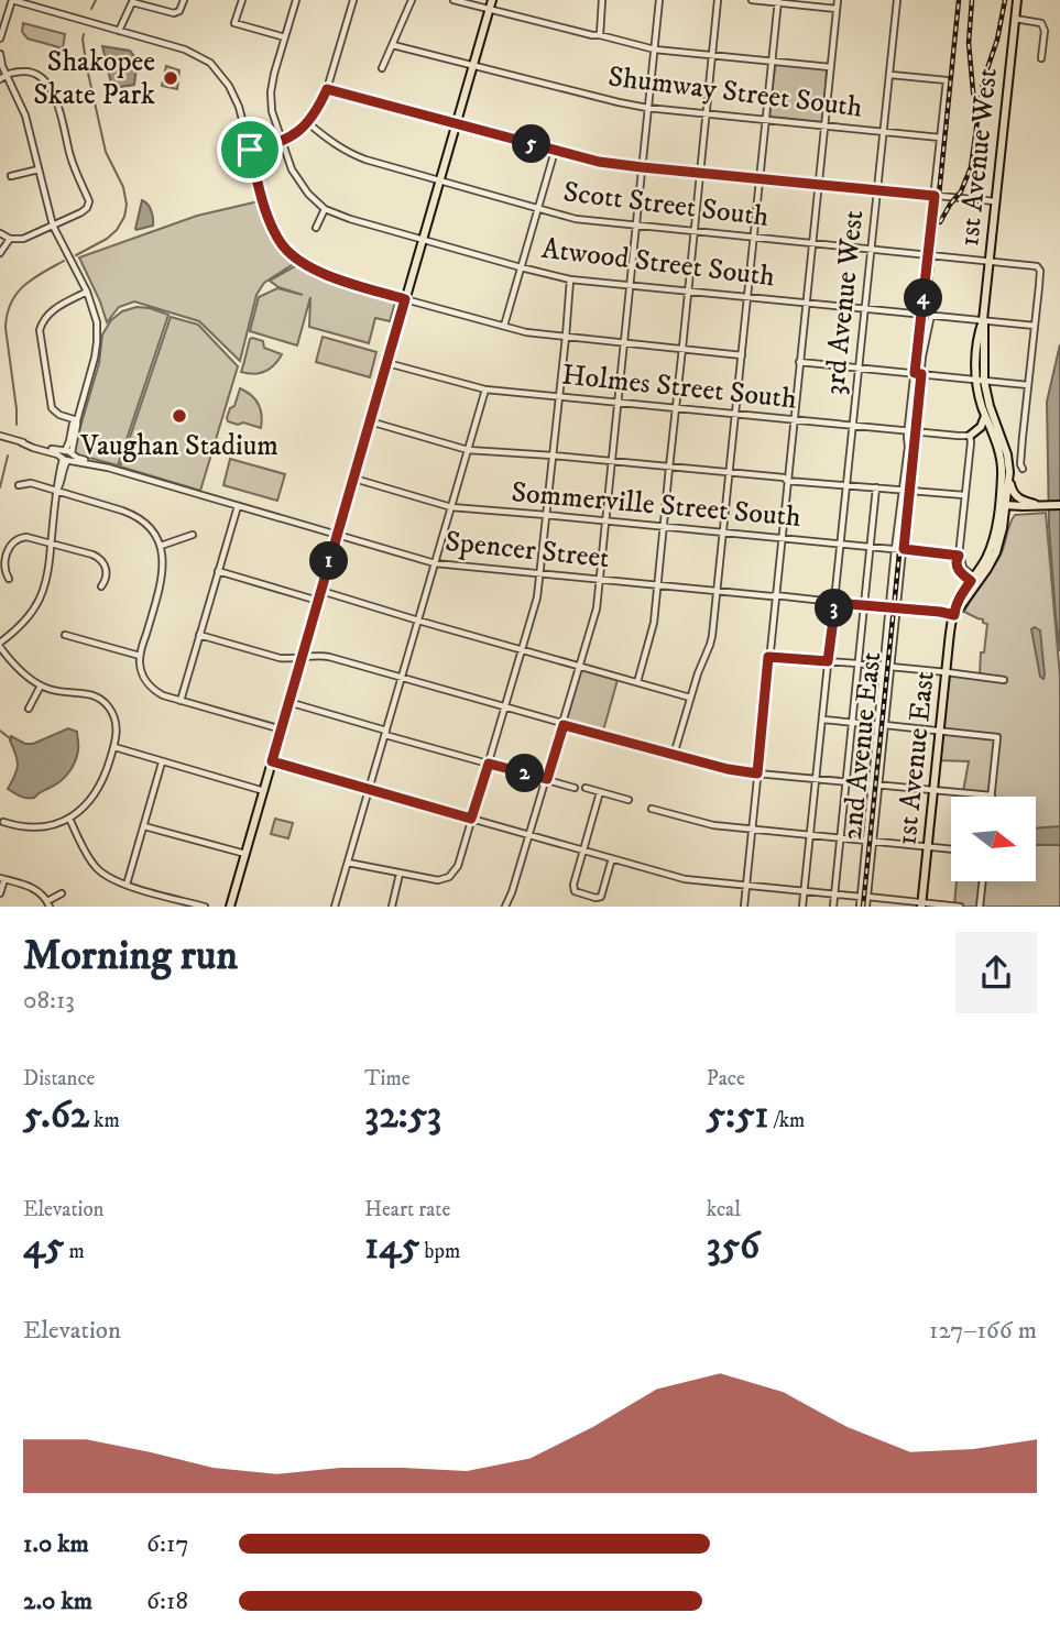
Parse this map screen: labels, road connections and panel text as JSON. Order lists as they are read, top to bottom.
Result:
{
  "streets": {
    "main road": ["1st Avenue West", "1st Avenue East"],
    "street": [
      "Shumway Street South",
      "Scott Street South",
      "Atwood Street South",
      "3rd Avenue West",
      "Holmes Street South",
      "Sommerville Street South",
      "Spencer Street",
      "2nd Avenue East"
    ]
  },
  "crossings": [
    ["Shumway Street South", "3rd Avenue West"],
    ["Shumway Street South", "2nd Avenue East"],
    ["1st Avenue West", "Scott Street South"],
    ["1st Avenue West", "Atwood Street South"],
    ["1st Avenue West", "1st Avenue East"],
    ["Scott Street South", "Atwood Street South"],
    ["Scott Street South", "3rd Avenue West"],
    ["Scott Street South", "2nd Avenue East"],
    ["Atwood Street South", "3rd Avenue West"],
    ["Atwood Street South", "2nd Avenue East"],
    ["Atwood Street South", "1st Avenue East"],
    ["3rd Avenue West", "Holmes Street South"],
    ["3rd Avenue West", "Sommerville Street South"],
    ["3rd Avenue West", "Spencer Street"],
    ["3rd Avenue West", "2nd Avenue East"],
    ["Holmes Street South", "2nd Avenue East"],
    ["Sommerville Street South", "2nd Avenue East"],
    ["Spencer Street", "2nd Avenue East"],
    ["Spencer Street", "1st Avenue East"]
  ],
  "places": ["Shakopee Skate Park", "Vaughan Stadium"],
  "north": "right",
  "page": {
    "pins": [
      "5",
      "4",
      "1",
      "3",
      "2"
    ],
    "heading": ["Morning run", "08:13"],
    "stats": [
      ["Distance", "5.62 km"],
      ["Time", "32:53"],
      ["Pace", "5:51 /km"],
      ["Elevation", "45 m"],
      ["Heart rate", "145 bpm"],
      ["kcal", "356"]
    ],
    "chart": ["Elevation", "127–166 m"],
    "list": [
      {
        "name": "1.0 km",
        "note": "6:17"
      },
      {
        "name": "2.0 km",
        "note": "6:18"
      }
    ]
  }
}
